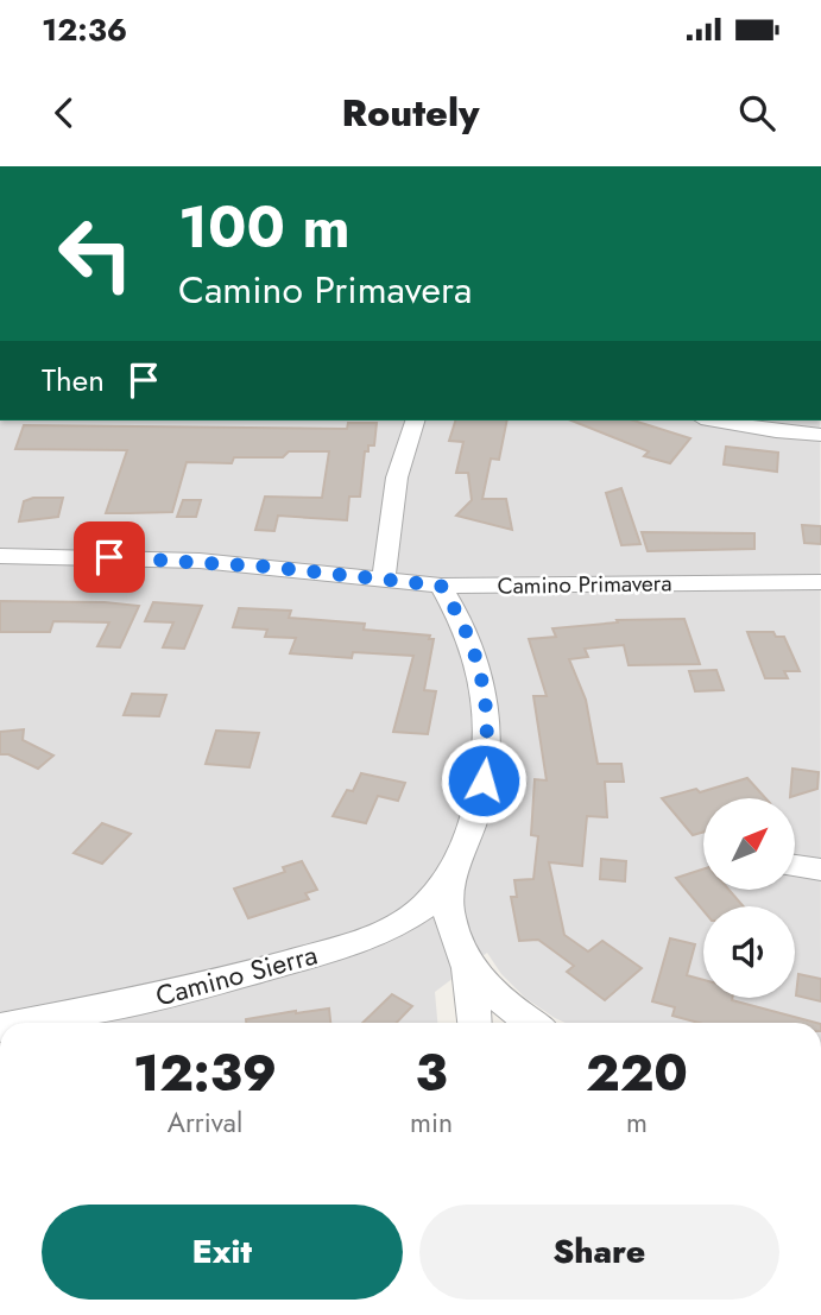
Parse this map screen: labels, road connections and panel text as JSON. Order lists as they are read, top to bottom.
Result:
{
  "streets": {
    "street": ["Camino Primavera", "Camino Sierra"]
  },
  "north": "top right",
  "page": {
    "status": "12:36",
    "header": "Routely",
    "turn": ["100 m", "Camino Primavera"],
    "then": "Then",
    "eta": [
      "12:39",
      "Arrival",
      "3",
      "min",
      "220",
      "m"
    ],
    "buttons": ["Exit", "Share"]
  }
}
